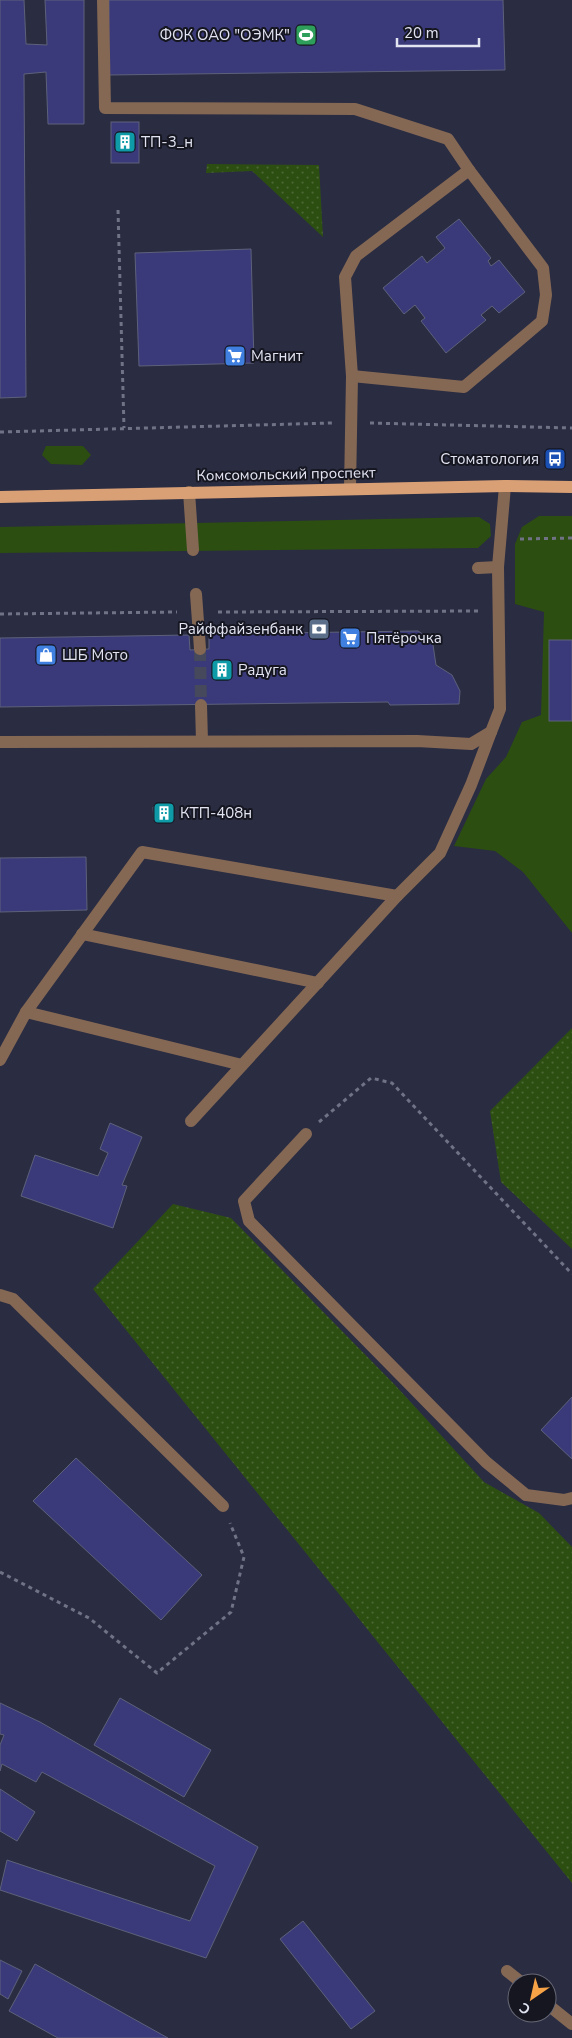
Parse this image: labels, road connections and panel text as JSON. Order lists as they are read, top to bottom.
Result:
{
  "streets": {
    "main road": ["Комсомольский проспект"]
  },
  "places": {
    "sports": ["ФОК ОАО \"ОЭМК\""],
    "building": ["ТП-3_н", "Радуга", "КТП-408н"],
    "supermarket": ["Магнит", "Пятёрочка"],
    "bus stop": ["Стоматология"],
    "bank": ["Райффайзенбанк"],
    "shop": ["ШБ Мото"]
  },
  "scale_bar": "20 m",
  "north": "bottom left"
}
